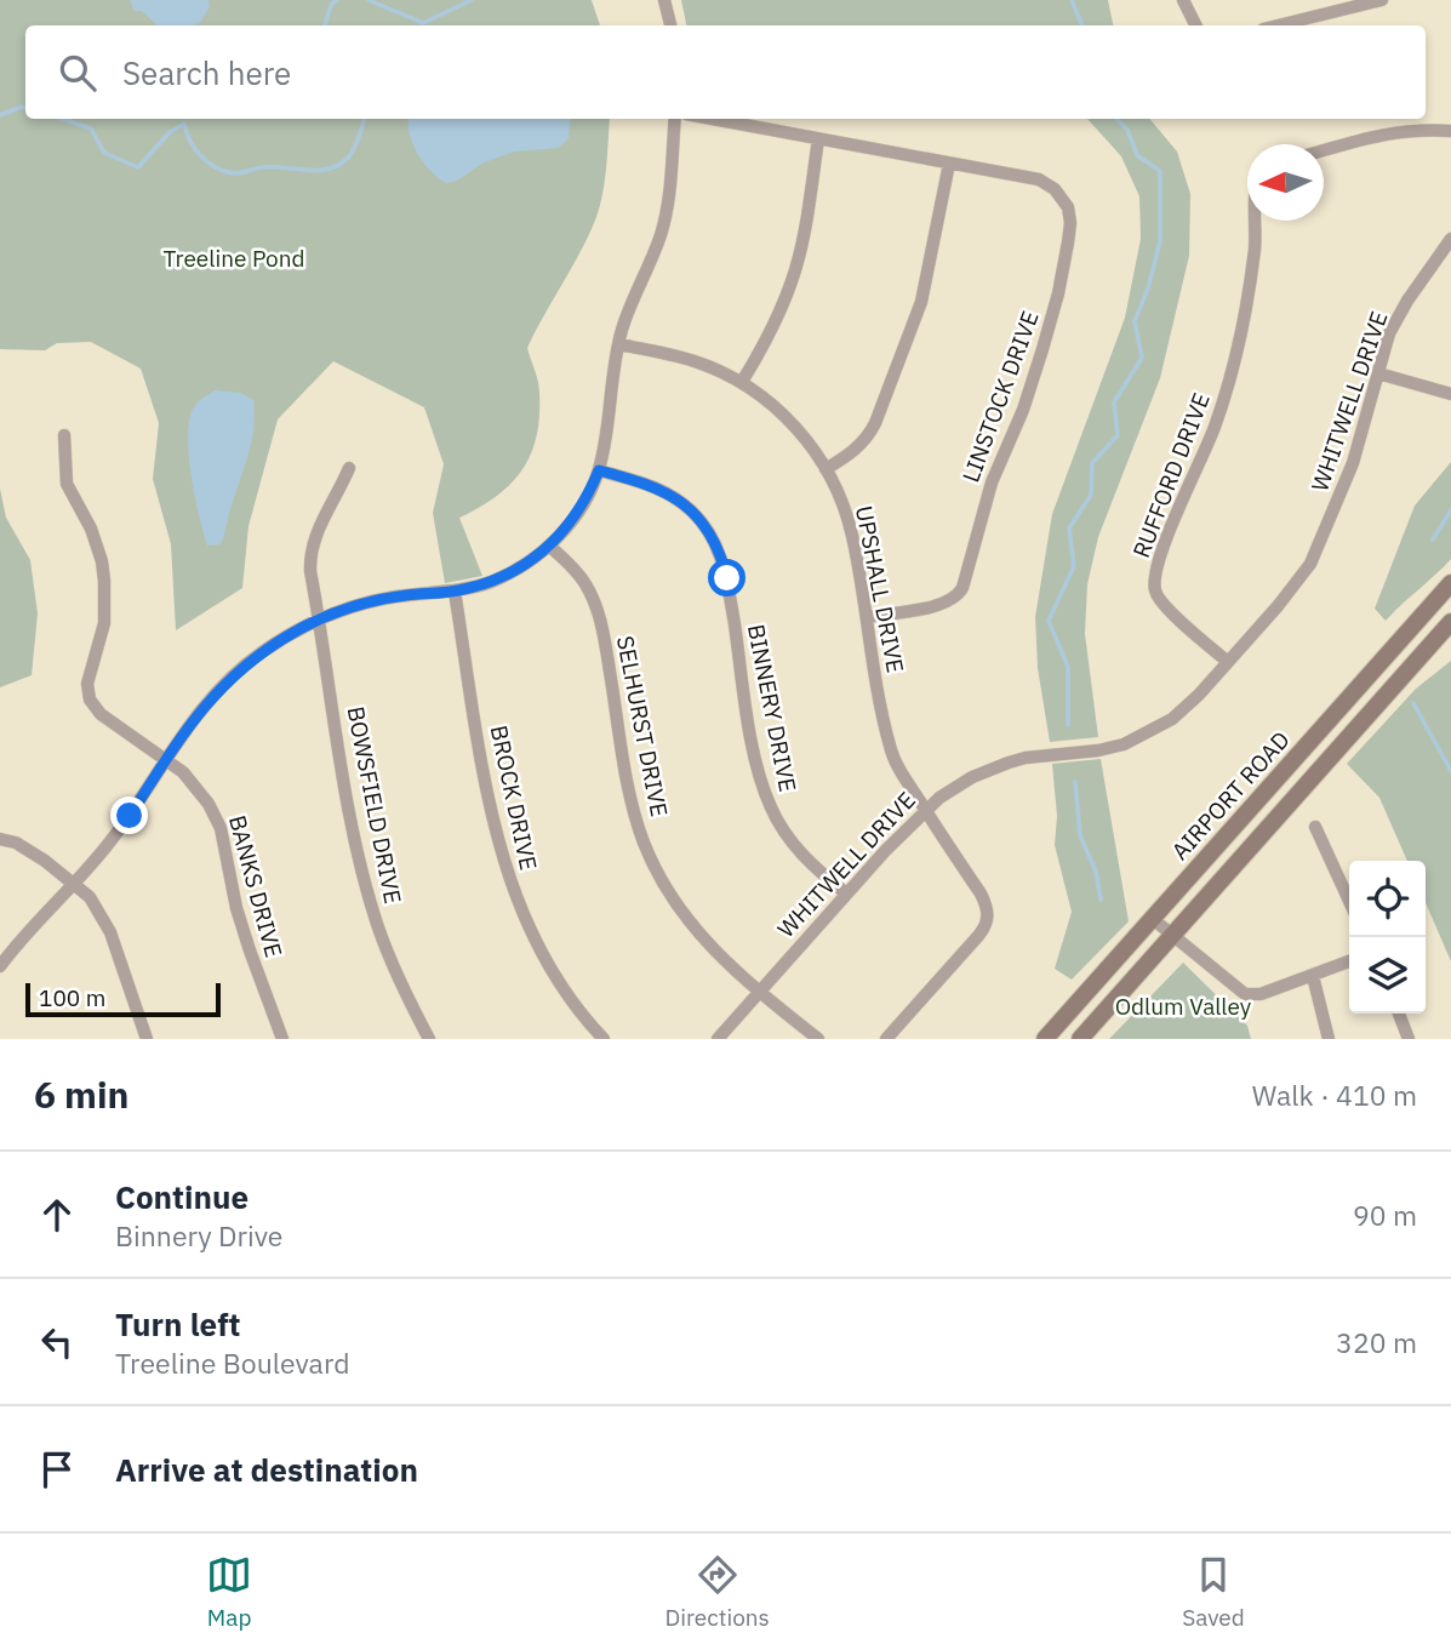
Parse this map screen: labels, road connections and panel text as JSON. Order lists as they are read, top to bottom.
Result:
{
  "streets": {
    "main road": ["AIRPORT ROAD"],
    "street": [
      "LINSTOCK DRIVE",
      "WHITWELL DRIVE",
      "RUFFORD DRIVE",
      "UPSHALL DRIVE",
      "BINNERY DRIVE",
      "SELHURST DRIVE",
      "BROCK DRIVE",
      "BOWSFIELD DRIVE",
      "BANKS DRIVE"
    ]
  },
  "crossings": [
    ["LINSTOCK DRIVE", "UPSHALL DRIVE"],
    ["WHITWELL DRIVE", "RUFFORD DRIVE"],
    ["WHITWELL DRIVE", "UPSHALL DRIVE"],
    ["WHITWELL DRIVE", "BINNERY DRIVE"],
    ["WHITWELL DRIVE", "SELHURST DRIVE"]
  ],
  "parks": ["Treeline Pond", "Odlum Valley"],
  "scale_bar": "100 m",
  "north": "left",
  "page": {
    "search": "Search here",
    "scale": "100 m",
    "heading": ["6 min", "Walk · 410 m"],
    "list": [
      ["Continue", "Binnery Drive", "90 m"],
      ["Turn left", "Treeline Boulevard", "320 m"],
      "Arrive at destination"
    ],
    "nav": ["Map", "Directions", "Saved"]
  }
}
